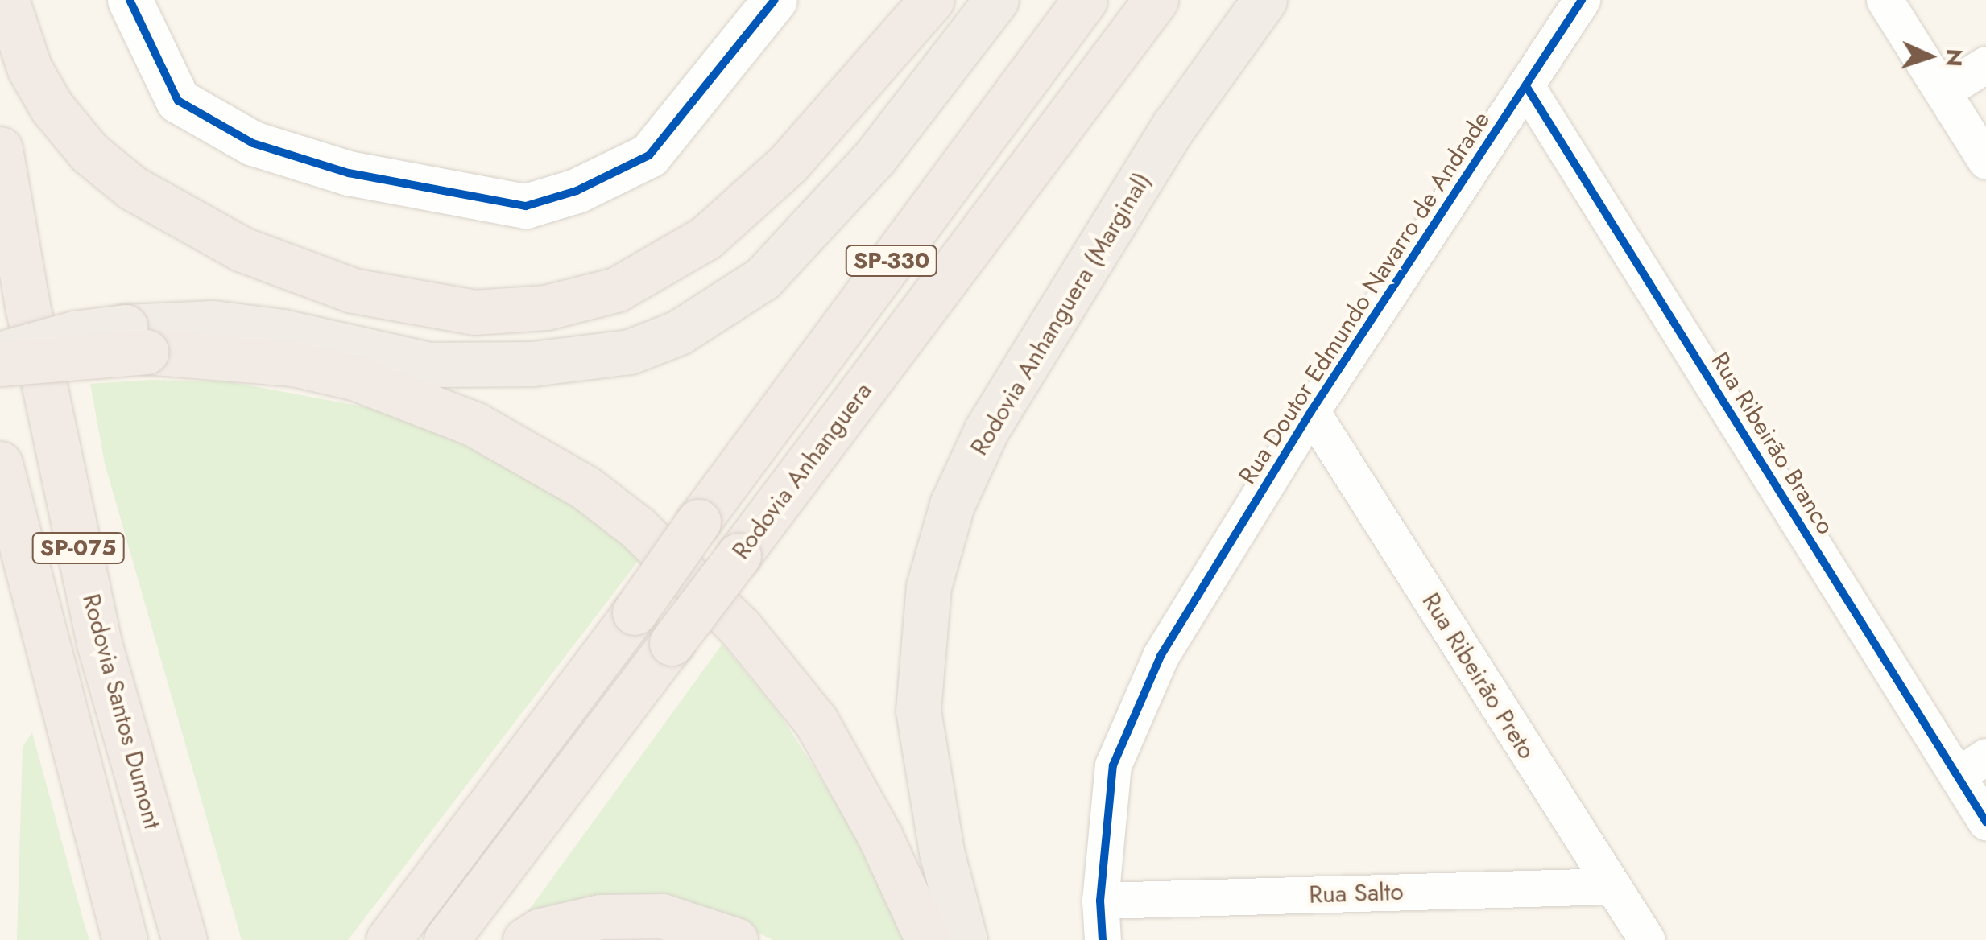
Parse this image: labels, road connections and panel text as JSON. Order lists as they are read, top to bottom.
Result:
{
  "streets": {
    "highway": [
      "SP-330",
      "Rodovia Anhanguera (Marginal)",
      "Rodovia Anhanguera",
      "SP-075",
      "Rodovia Santos Dumont"
    ],
    "street": [
      "Rua Doutor Edmundo Navarro de Andrade",
      "Rua Ribeirão Branco",
      "Rua Ribeirão Preto",
      "Rua Salto"
    ]
  },
  "crossings": [
    ["Rua Doutor Edmundo Navarro de Andrade", "Rua Ribeirão Branco"],
    ["Rua Doutor Edmundo Navarro de Andrade", "Rua Ribeirão Preto"],
    ["Rua Doutor Edmundo Navarro de Andrade", "Rua Salto"],
    ["Rua Ribeirão Preto", "Rua Salto"]
  ],
  "north": "right"
}
